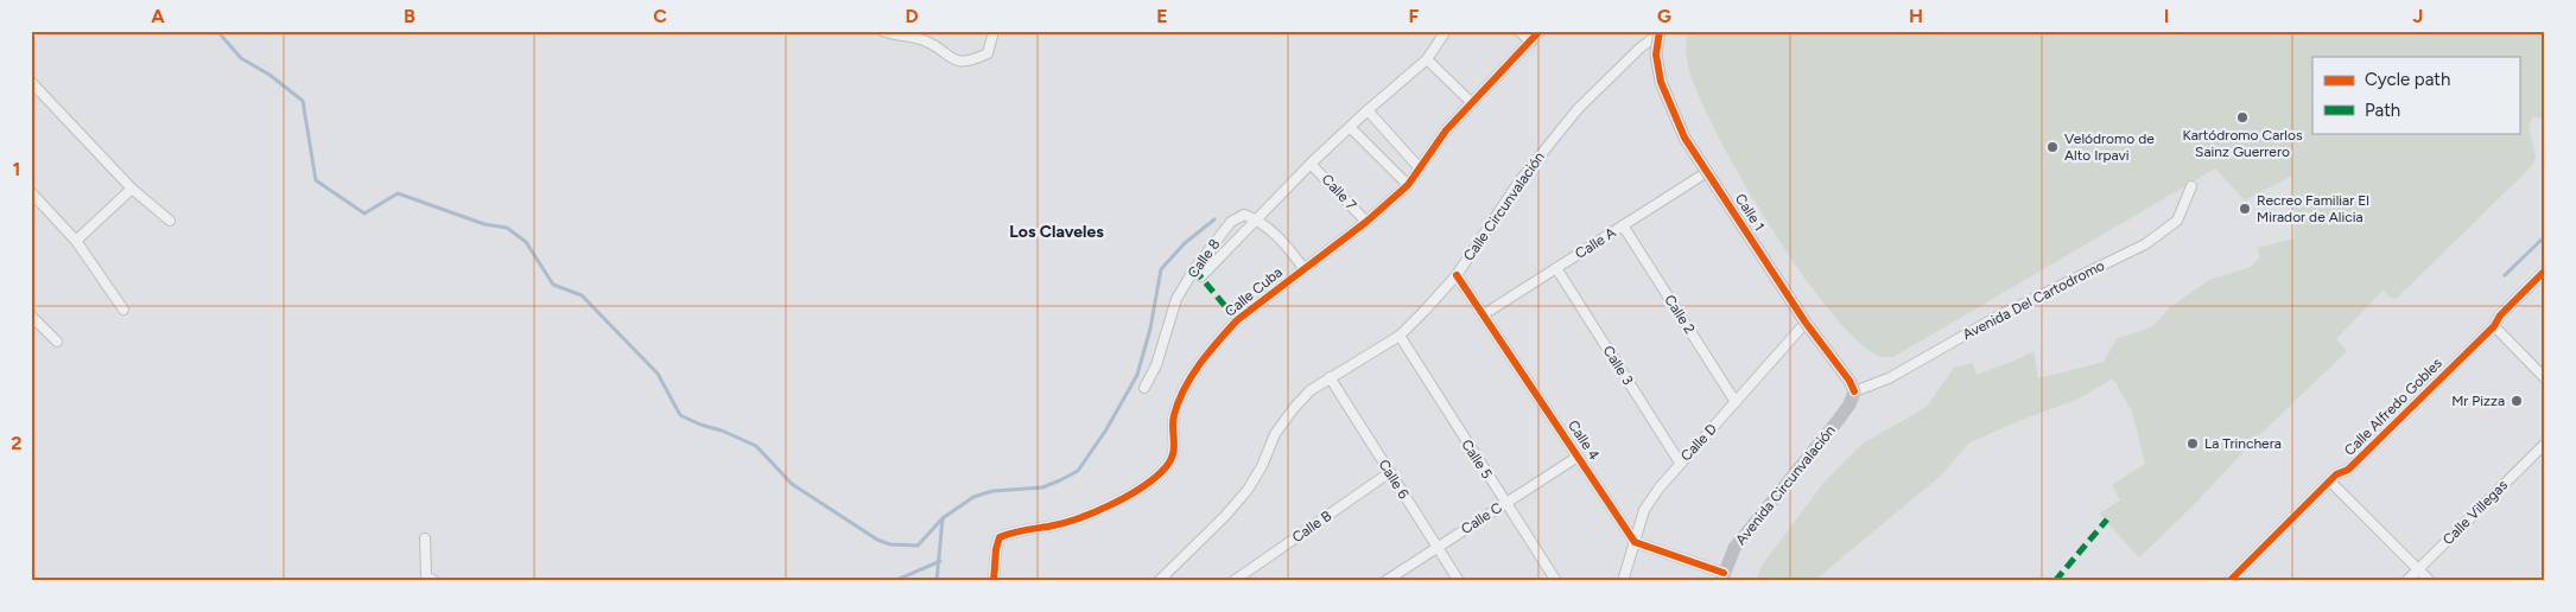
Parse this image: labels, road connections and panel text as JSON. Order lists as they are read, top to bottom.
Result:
{
  "streets": {
    "street": [
      "Calle 7",
      "Calle Circunvalación",
      "Calle 1",
      "Calle A",
      "Calle 8",
      "Calle Cuba",
      "Avenida Del Cartodromo",
      "Calle 2",
      "Calle 3",
      "Calle Alfredo Gobles",
      "Calle 4",
      "Calle D",
      "Calle 5",
      "Calle 6",
      "Avenida Circunvalación",
      "Calle Villegas",
      "Calle C",
      "Calle B"
    ]
  },
  "crossings": [
    ["Calle 7", "Calle Cuba"],
    ["Calle Circunvalación", "Calle 1"],
    ["Calle Circunvalación", "Calle 4"],
    ["Calle Circunvalación", "Calle 5"],
    ["Calle Circunvalación", "Calle 6"],
    ["Calle 1", "Calle A"],
    ["Calle 1", "Avenida Del Cartodromo"],
    ["Calle 1", "Calle D"],
    ["Calle 1", "Avenida Circunvalación"],
    ["Calle A", "Calle 2"],
    ["Calle A", "Calle 3"],
    ["Calle A", "Calle 4"],
    ["Avenida Del Cartodromo", "Avenida Circunvalación"],
    ["Calle 2", "Calle D"],
    ["Calle 3", "Calle D"],
    ["Calle 4", "Calle D"],
    ["Calle 4", "Calle C"],
    ["Calle 5", "Calle C"],
    ["Calle 6", "Calle C"],
    ["Calle 6", "Calle B"]
  ],
  "districts": ["Los Claveles"],
  "places": [
    "Kartódromo Carlos Sainz Guerrero",
    "Velódromo de Alto Irpavi",
    "Recreo Familiar El Mirador de Alicia",
    "Mr Pizza",
    "La Trinchera"
  ],
  "legend": ["Cycle path", "Path"],
  "grid": {
    "columns": [
      "A",
      "B",
      "C",
      "D",
      "E",
      "F",
      "G",
      "H",
      "I",
      "J"
    ],
    "rows": ["1", "2"]
  }
}
